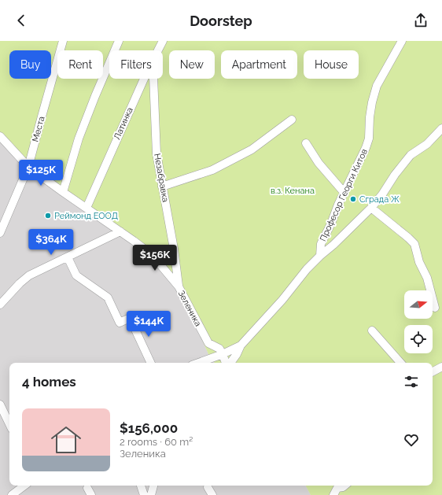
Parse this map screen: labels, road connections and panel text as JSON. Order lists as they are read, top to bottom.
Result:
{
  "streets": {
    "street": [
      "Латинка",
      "Места",
      "Незабравка",
      "Професор Георги Китов",
      "Зеленика"
    ]
  },
  "crossings": [
    ["Латинка", "Зеленика"],
    ["Места", "Зеленика"],
    ["Незабравка", "Зеленика"]
  ],
  "parks": ["в.з. Кенана"],
  "places": ["Сграда Ж", "Реймонд ЕООД"],
  "north": "right",
  "page": {
    "header": "Doorstep",
    "chip": [
      "Buy",
      "Rent",
      "Filters",
      "New",
      "Apartment",
      "House"
    ],
    "price": [
      "$125K",
      "$364K",
      "$156K",
      "$144K"
    ],
    "heading": "4 homes",
    "list": [
      {
        "name": "$156,000",
        "note": "2 rooms · 60 m² · Зеленика"
      }
    ]
  }
}
